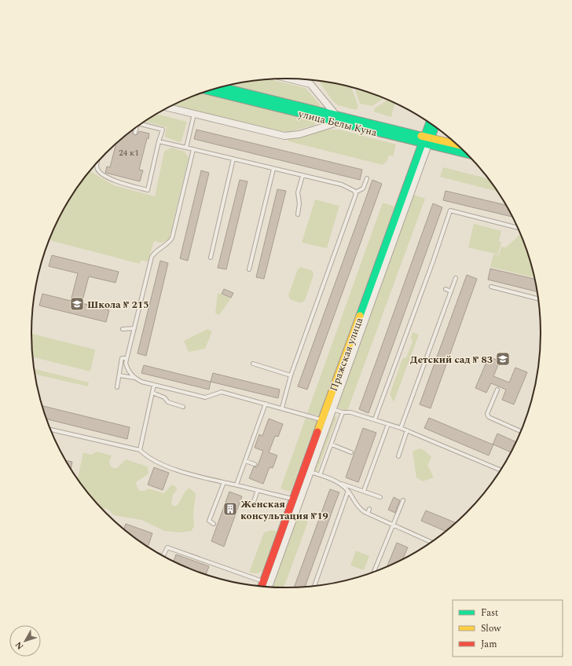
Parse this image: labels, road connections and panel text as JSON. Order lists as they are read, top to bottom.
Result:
{
  "streets": {
    "street": ["улица Белы Куна", "Пражская улица"]
  },
  "crossings": [
    ["улица Белы Куна", "Пражская улица"]
  ],
  "places": {
    "school or university": ["Школа № 215", "Детский сад № 83"],
    "building": ["Женская консультация №19"]
  },
  "house_numbers": ["24 к1"],
  "legend": ["Fast", "Slow", "Jam"],
  "north": "bottom left"
}
